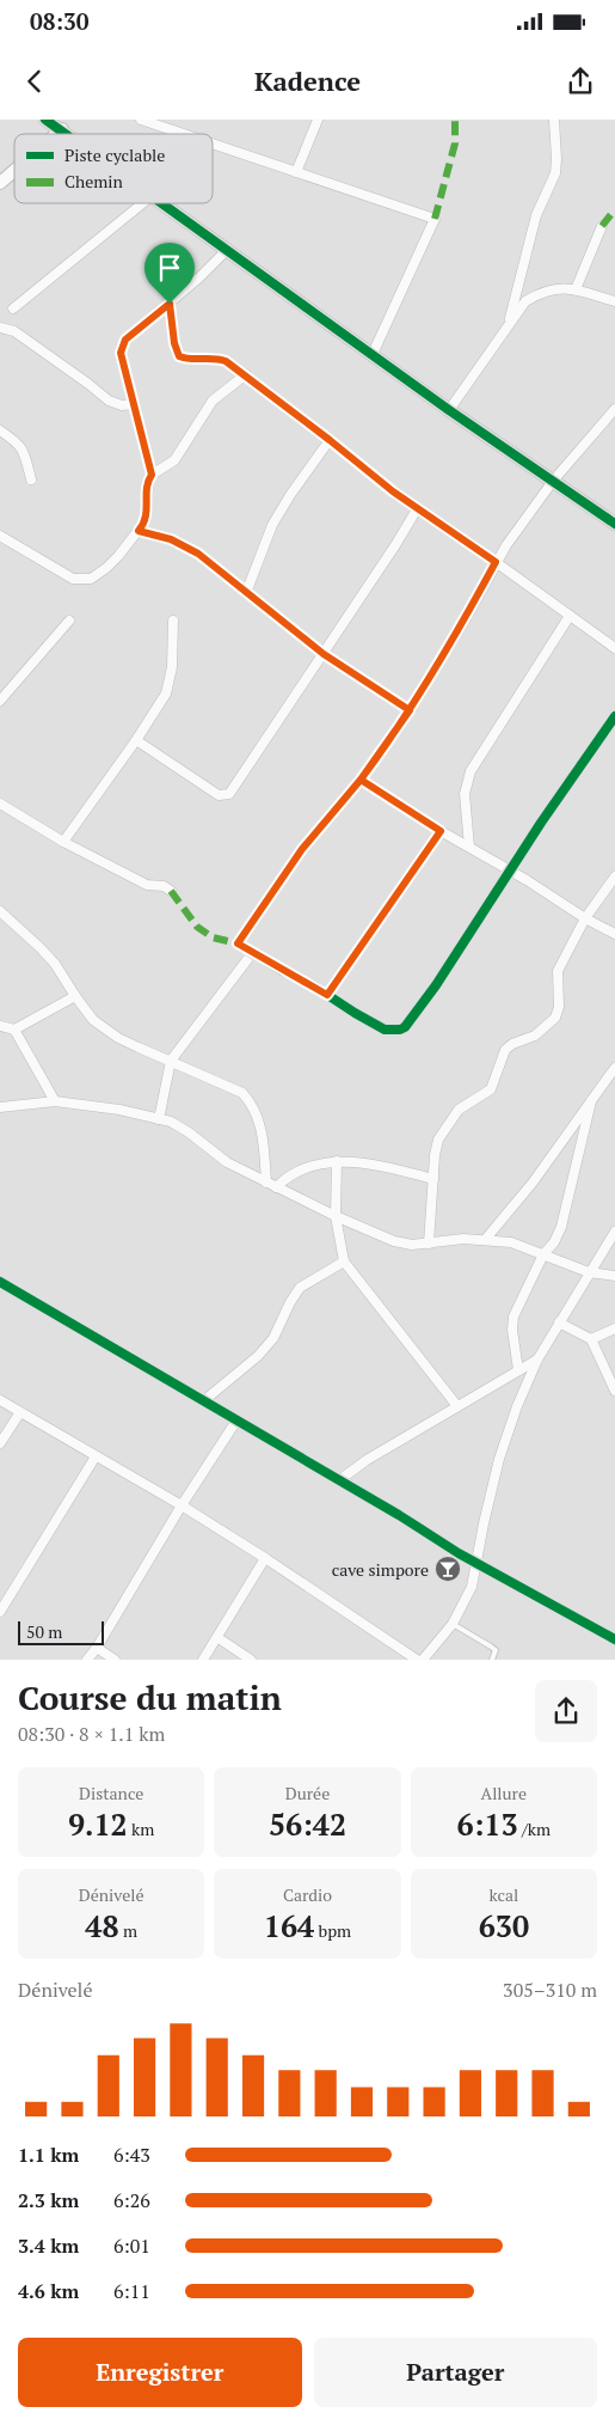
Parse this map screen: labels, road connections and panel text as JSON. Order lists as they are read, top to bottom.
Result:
{
  "places": {
    "bar": ["cave simpore"]
  },
  "legend": ["Piste cyclable", "Chemin"],
  "scale_bar": "50 m",
  "page": {
    "status": "08:30",
    "header": "Kadence",
    "scale": "50 m",
    "heading": ["Course du matin", "08:30 · 8 × 1.1 km"],
    "stats": [
      ["Distance", "9.12 km"],
      ["Durée", "56:42"],
      ["Allure", "6:13 /km"],
      ["Dénivelé", "48 m"],
      ["Cardio", "164 bpm"],
      ["kcal", "630"]
    ],
    "chart": ["Dénivelé", "305–310 m"],
    "list": [
      {
        "name": "1.1 km",
        "note": "6:43"
      },
      {
        "name": "2.3 km",
        "note": "6:26"
      },
      {
        "name": "3.4 km",
        "note": "6:01"
      },
      {
        "name": "4.6 km",
        "note": "6:11"
      }
    ],
    "buttons": ["Enregistrer", "Partager"]
  }
}
